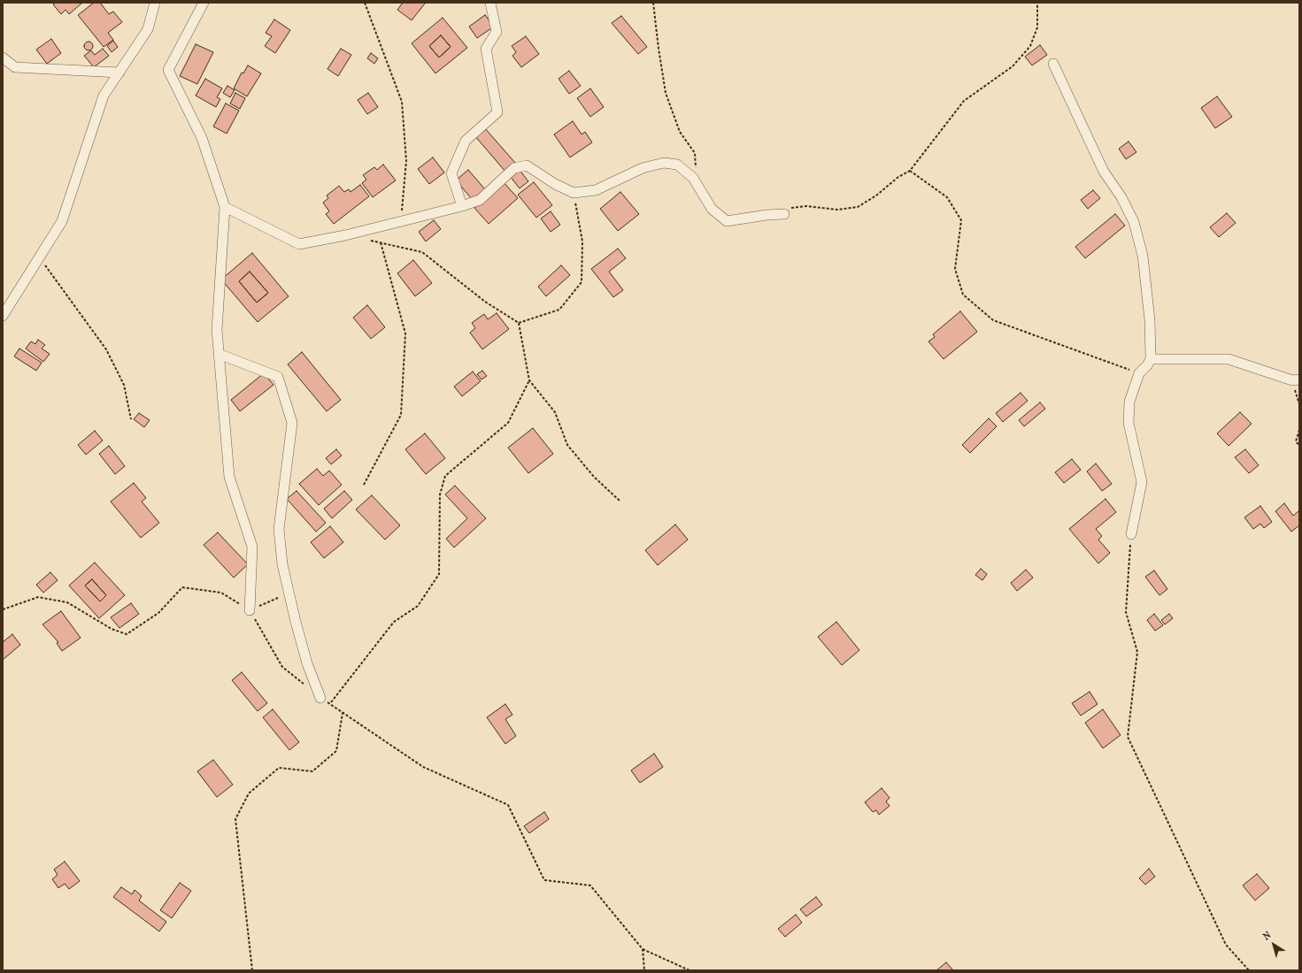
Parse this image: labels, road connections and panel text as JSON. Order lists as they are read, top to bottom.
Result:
{
  "north": "top left"
}
